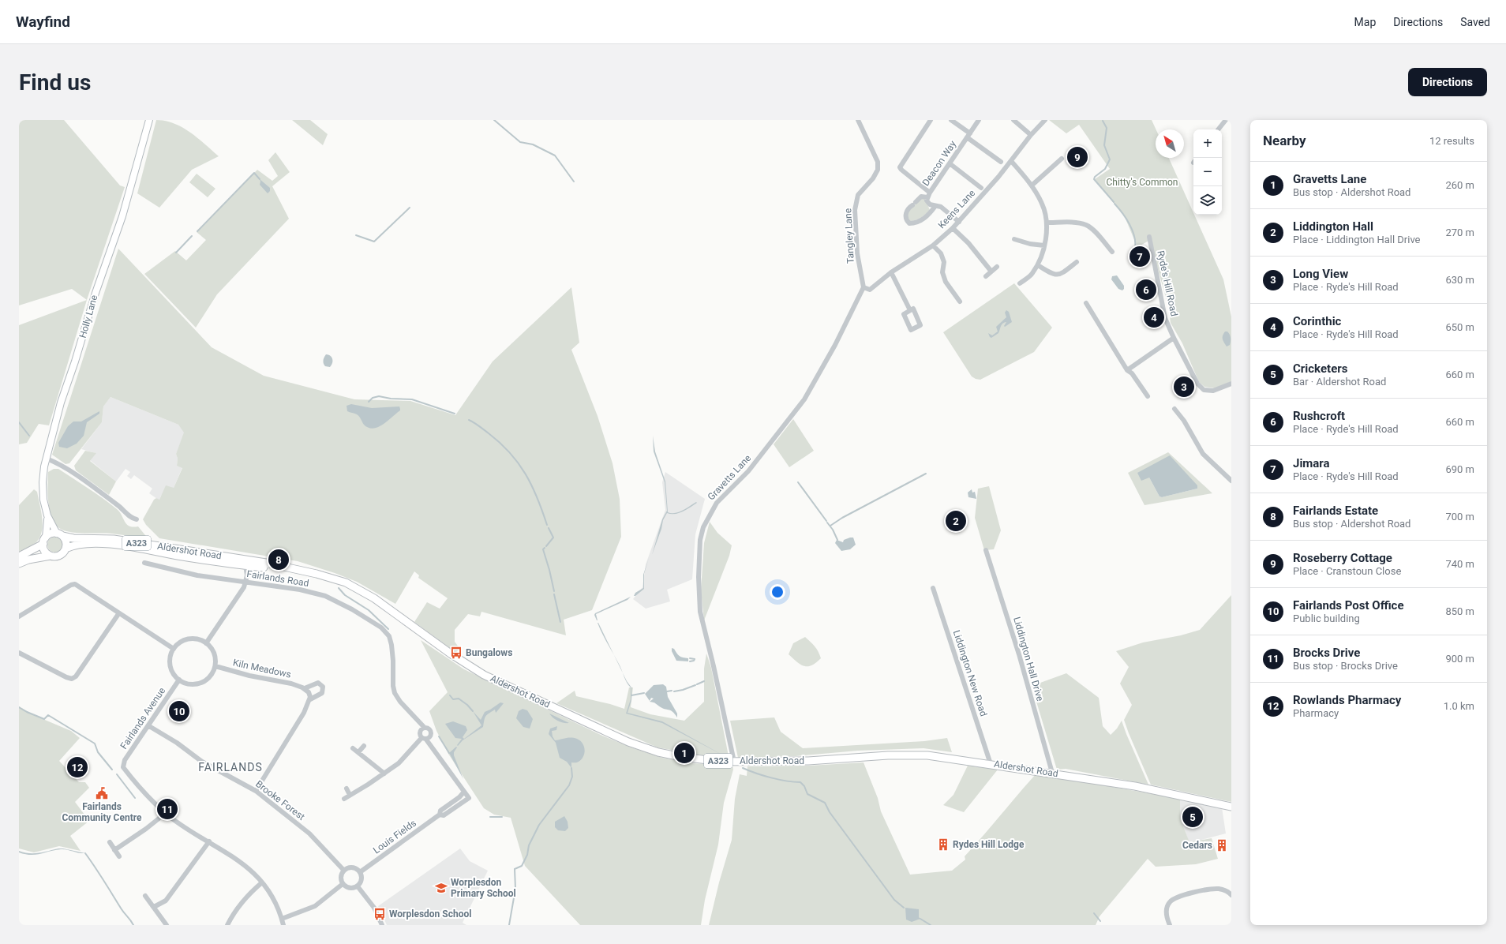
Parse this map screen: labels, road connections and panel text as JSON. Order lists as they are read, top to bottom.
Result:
{
  "streets": {
    "main road": ["A323", "Aldershot Road"],
    "street": [
      "Deacon Way",
      "Keens Lane",
      "Tangley Lane",
      "Ryde's Hill Road",
      "Holly Lane",
      "Gravetts Lane",
      "Fairlands Road",
      "Liddington Hall Drive",
      "Kiln Meadows",
      "Liddington New Road",
      "Fairlands Avenue",
      "Brooke Forest",
      "Louis Fields"
    ]
  },
  "crossings": [
    ["Deacon Way", "Keens Lane"],
    ["Keens Lane", "Tangley Lane"],
    ["Keens Lane", "Gravetts Lane"],
    ["Tangley Lane", "Gravetts Lane"],
    ["Holly Lane", "Aldershot Road"],
    ["Gravetts Lane", "Aldershot Road"],
    ["Aldershot Road", "Liddington Hall Drive"],
    ["Aldershot Road", "Liddington New Road"],
    ["Kiln Meadows", "Fairlands Avenue"],
    ["Fairlands Avenue", "Brooke Forest"],
    ["Brooke Forest", "Louis Fields"]
  ],
  "districts": ["FAIRLANDS"],
  "parks": ["Chitty's Common"],
  "places": {
    "bus stop": ["Bungalows", "Worplesdon School"],
    "public building": ["Fairlands Community Centre"],
    "building": ["Rydes Hill Lodge", "Cedars"],
    "school or university": ["Worplesdon Primary School"]
  },
  "north": "top left",
  "page": {
    "header": "Wayfind",
    "nav": ["Map", "Directions", "Saved"],
    "buttons": "Directions",
    "title": "Find us",
    "heading": ["Nearby", "12 results"],
    "map_buttons": ["+", "−"],
    "pins": [
      "9",
      "7",
      "6",
      "4",
      "3",
      "2",
      "8",
      "10",
      "1",
      "12",
      "11",
      "5"
    ],
    "list": [
      {
        "mark": "1",
        "name": "Gravetts Lane",
        "note": "Bus stop · Aldershot Road",
        "value": "260 m"
      },
      {
        "mark": "2",
        "name": "Liddington Hall",
        "note": "Place · Liddington Hall Drive",
        "value": "270 m"
      },
      {
        "mark": "3",
        "name": "Long View",
        "note": "Place · Ryde's Hill Road",
        "value": "630 m"
      },
      {
        "mark": "4",
        "name": "Corinthic",
        "note": "Place · Ryde's Hill Road",
        "value": "650 m"
      },
      {
        "mark": "5",
        "name": "Cricketers",
        "note": "Bar · Aldershot Road",
        "value": "660 m"
      },
      {
        "mark": "6",
        "name": "Rushcroft",
        "note": "Place · Ryde's Hill Road",
        "value": "660 m"
      },
      {
        "mark": "7",
        "name": "Jimara",
        "note": "Place · Ryde's Hill Road",
        "value": "690 m"
      },
      {
        "mark": "8",
        "name": "Fairlands Estate",
        "note": "Bus stop · Aldershot Road",
        "value": "700 m"
      },
      {
        "mark": "9",
        "name": "Roseberry Cottage",
        "note": "Place · Cranstoun Close",
        "value": "740 m"
      },
      {
        "mark": "10",
        "name": "Fairlands Post Office",
        "note": "Public building",
        "value": "850 m"
      },
      {
        "mark": "11",
        "name": "Brocks Drive",
        "note": "Bus stop · Brocks Drive",
        "value": "900 m"
      },
      {
        "mark": "12",
        "name": "Rowlands Pharmacy",
        "note": "Pharmacy",
        "value": "1.0 km"
      }
    ]
  }
}
